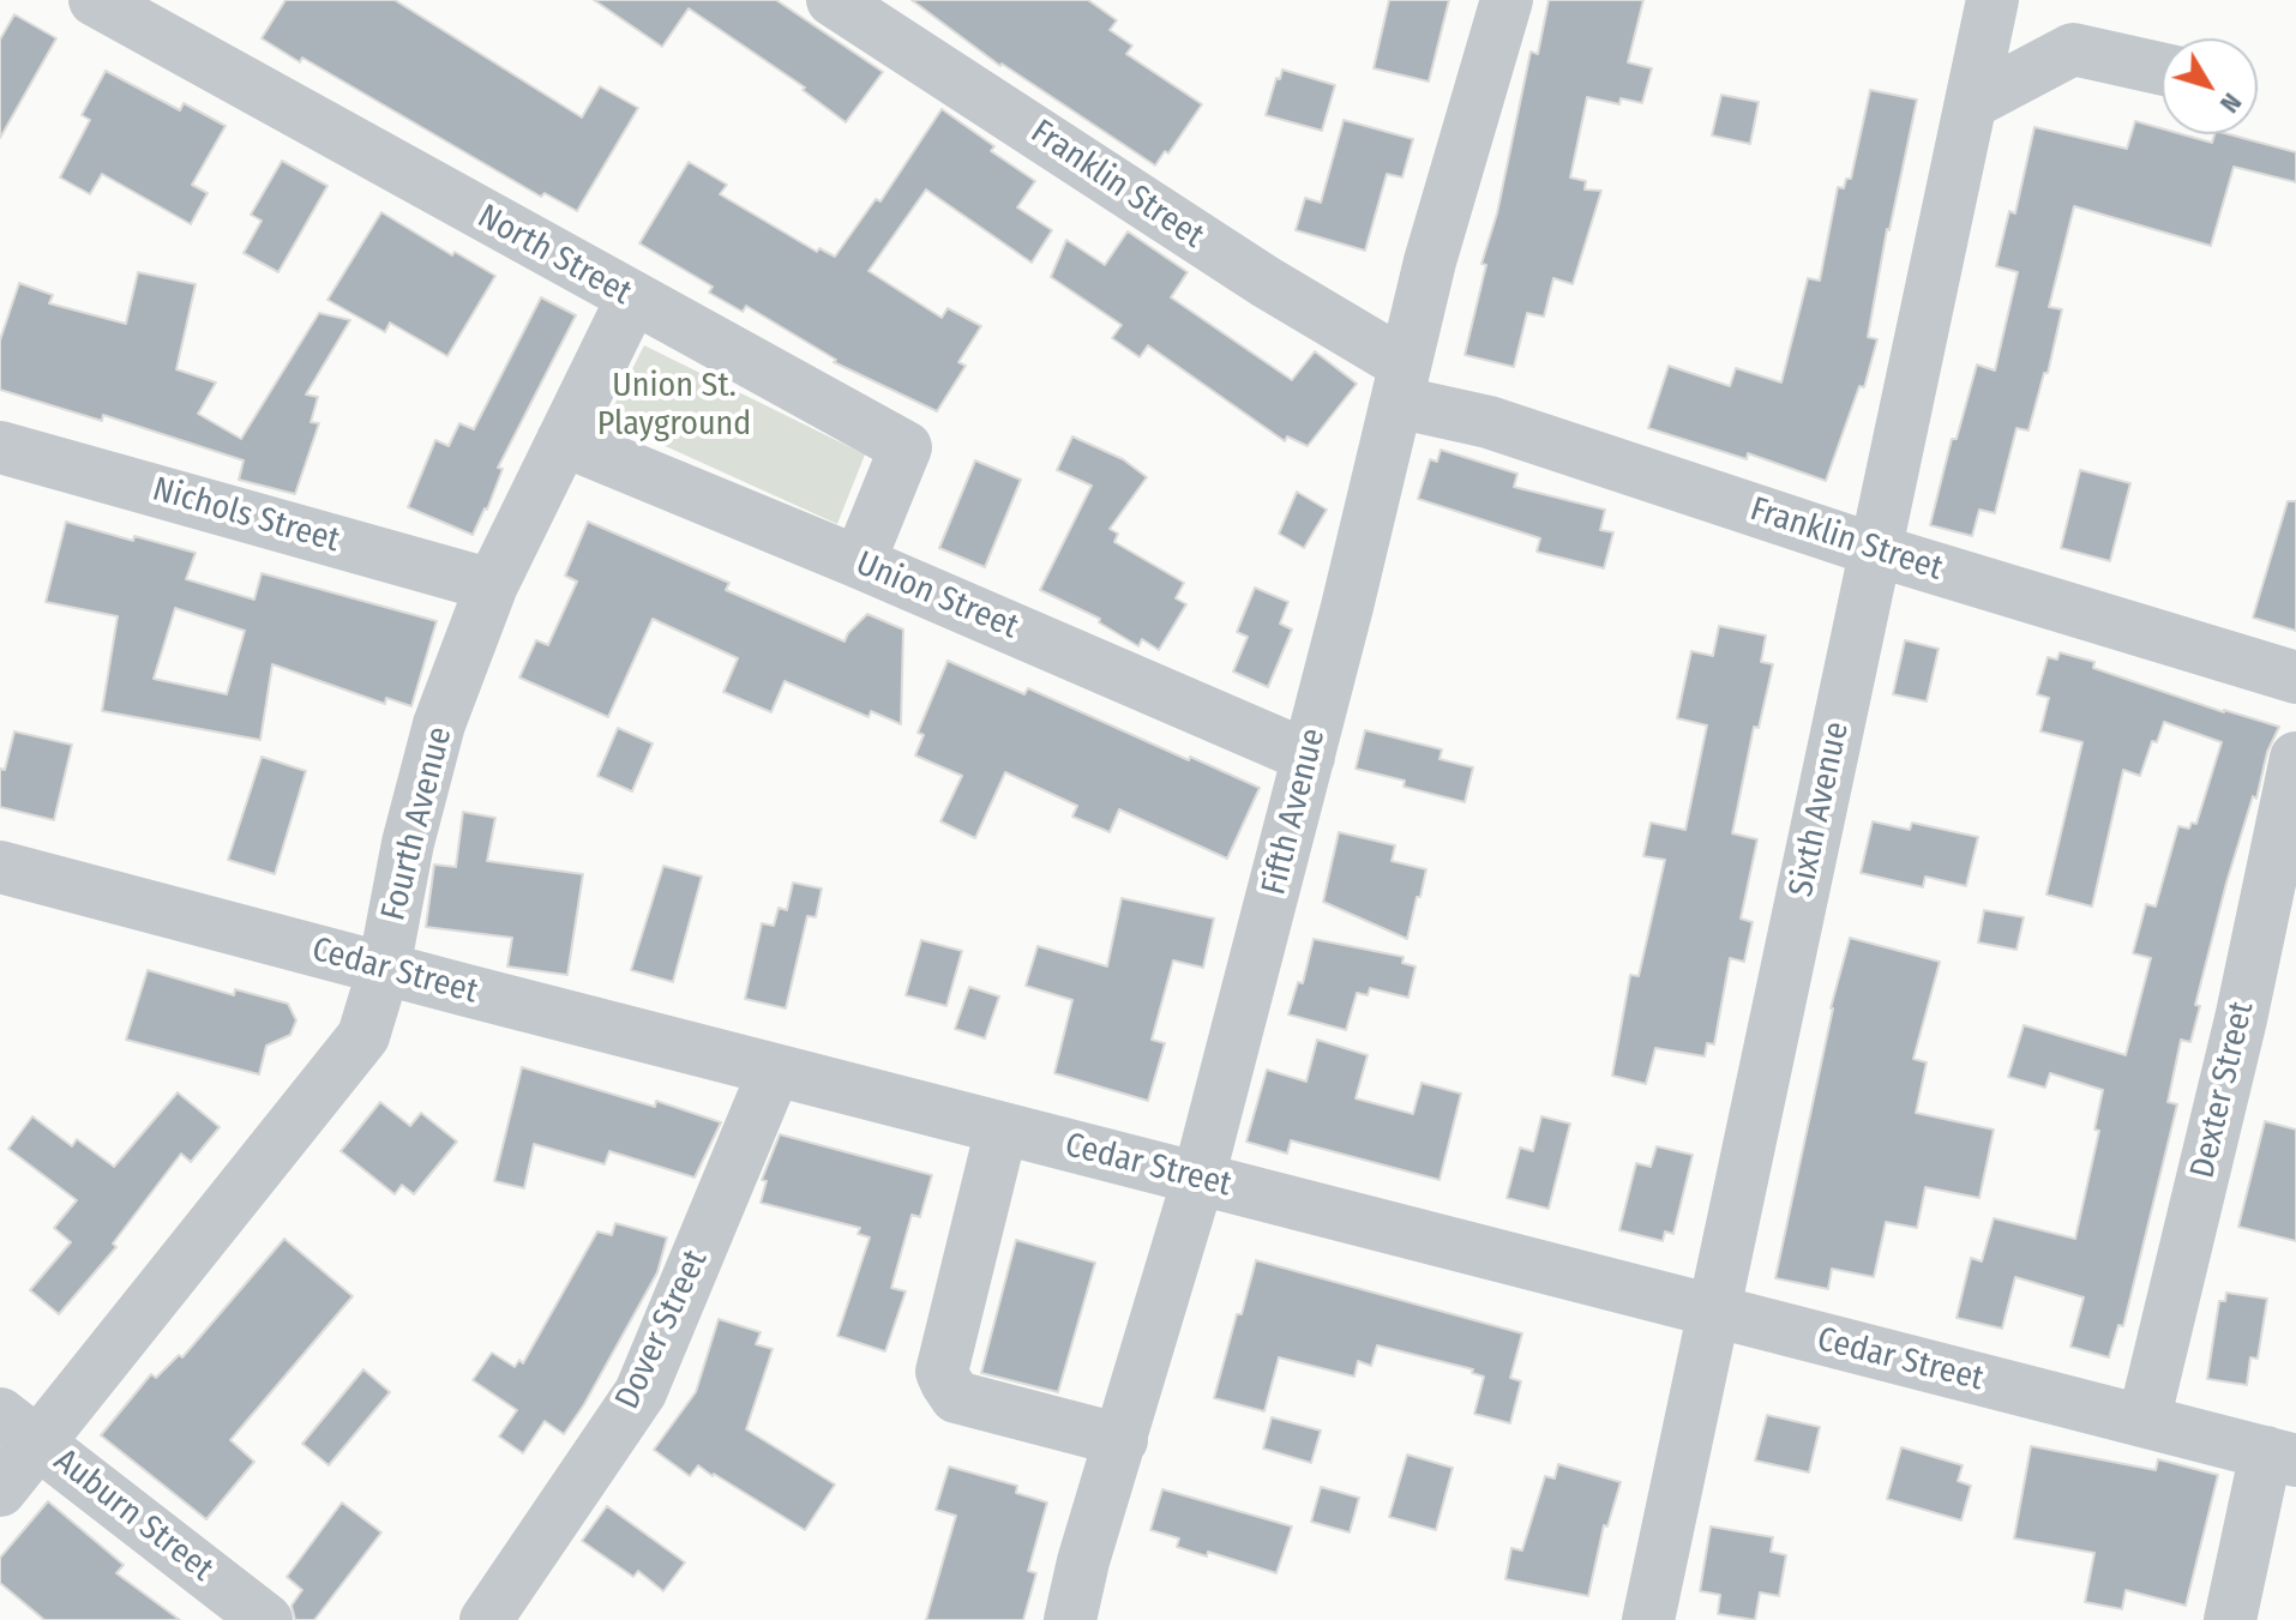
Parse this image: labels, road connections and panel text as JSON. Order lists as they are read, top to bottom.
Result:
{
  "streets": {
    "street": [
      "Franklin Street",
      "North Street",
      "Nichols Street",
      "Union Street",
      "Sixth Avenue",
      "Fifth Avenue",
      "Fourth Avenue",
      "Cedar Street",
      "Dexter Street",
      "Dover Street",
      "Auburn Street"
    ]
  },
  "crossings": [
    ["Franklin Street", "Sixth Avenue"],
    ["Franklin Street", "Fifth Avenue"],
    ["North Street", "Union Street"],
    ["North Street", "Fourth Avenue"],
    ["Nichols Street", "Fourth Avenue"],
    ["Union Street", "Fifth Avenue"],
    ["Union Street", "Fourth Avenue"],
    ["Sixth Avenue", "Cedar Street"],
    ["Fifth Avenue", "Cedar Street"],
    ["Fourth Avenue", "Cedar Street"],
    ["Fourth Avenue", "Auburn Street"],
    ["Cedar Street", "Dexter Street"],
    ["Cedar Street", "Dover Street"]
  ],
  "parks": ["Union St. Playground"],
  "north": "bottom right"
}
